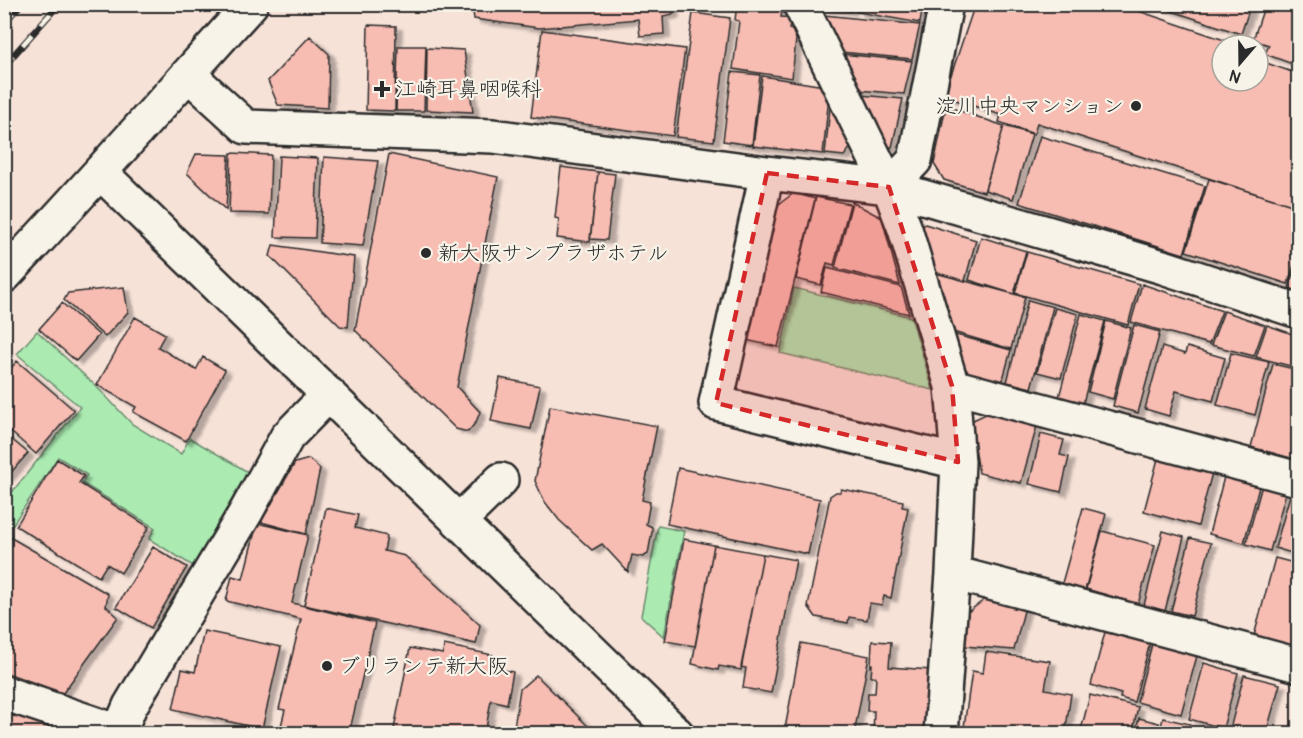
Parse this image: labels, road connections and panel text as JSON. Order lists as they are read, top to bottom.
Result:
{
  "places": {
    "health": ["江崎耳鼻咽喉科"],
    "other": ["淀川中央マンション", "新大阪サンプラザホテル", "ブリランテ新大阪"]
  },
  "north": "bottom"
}
